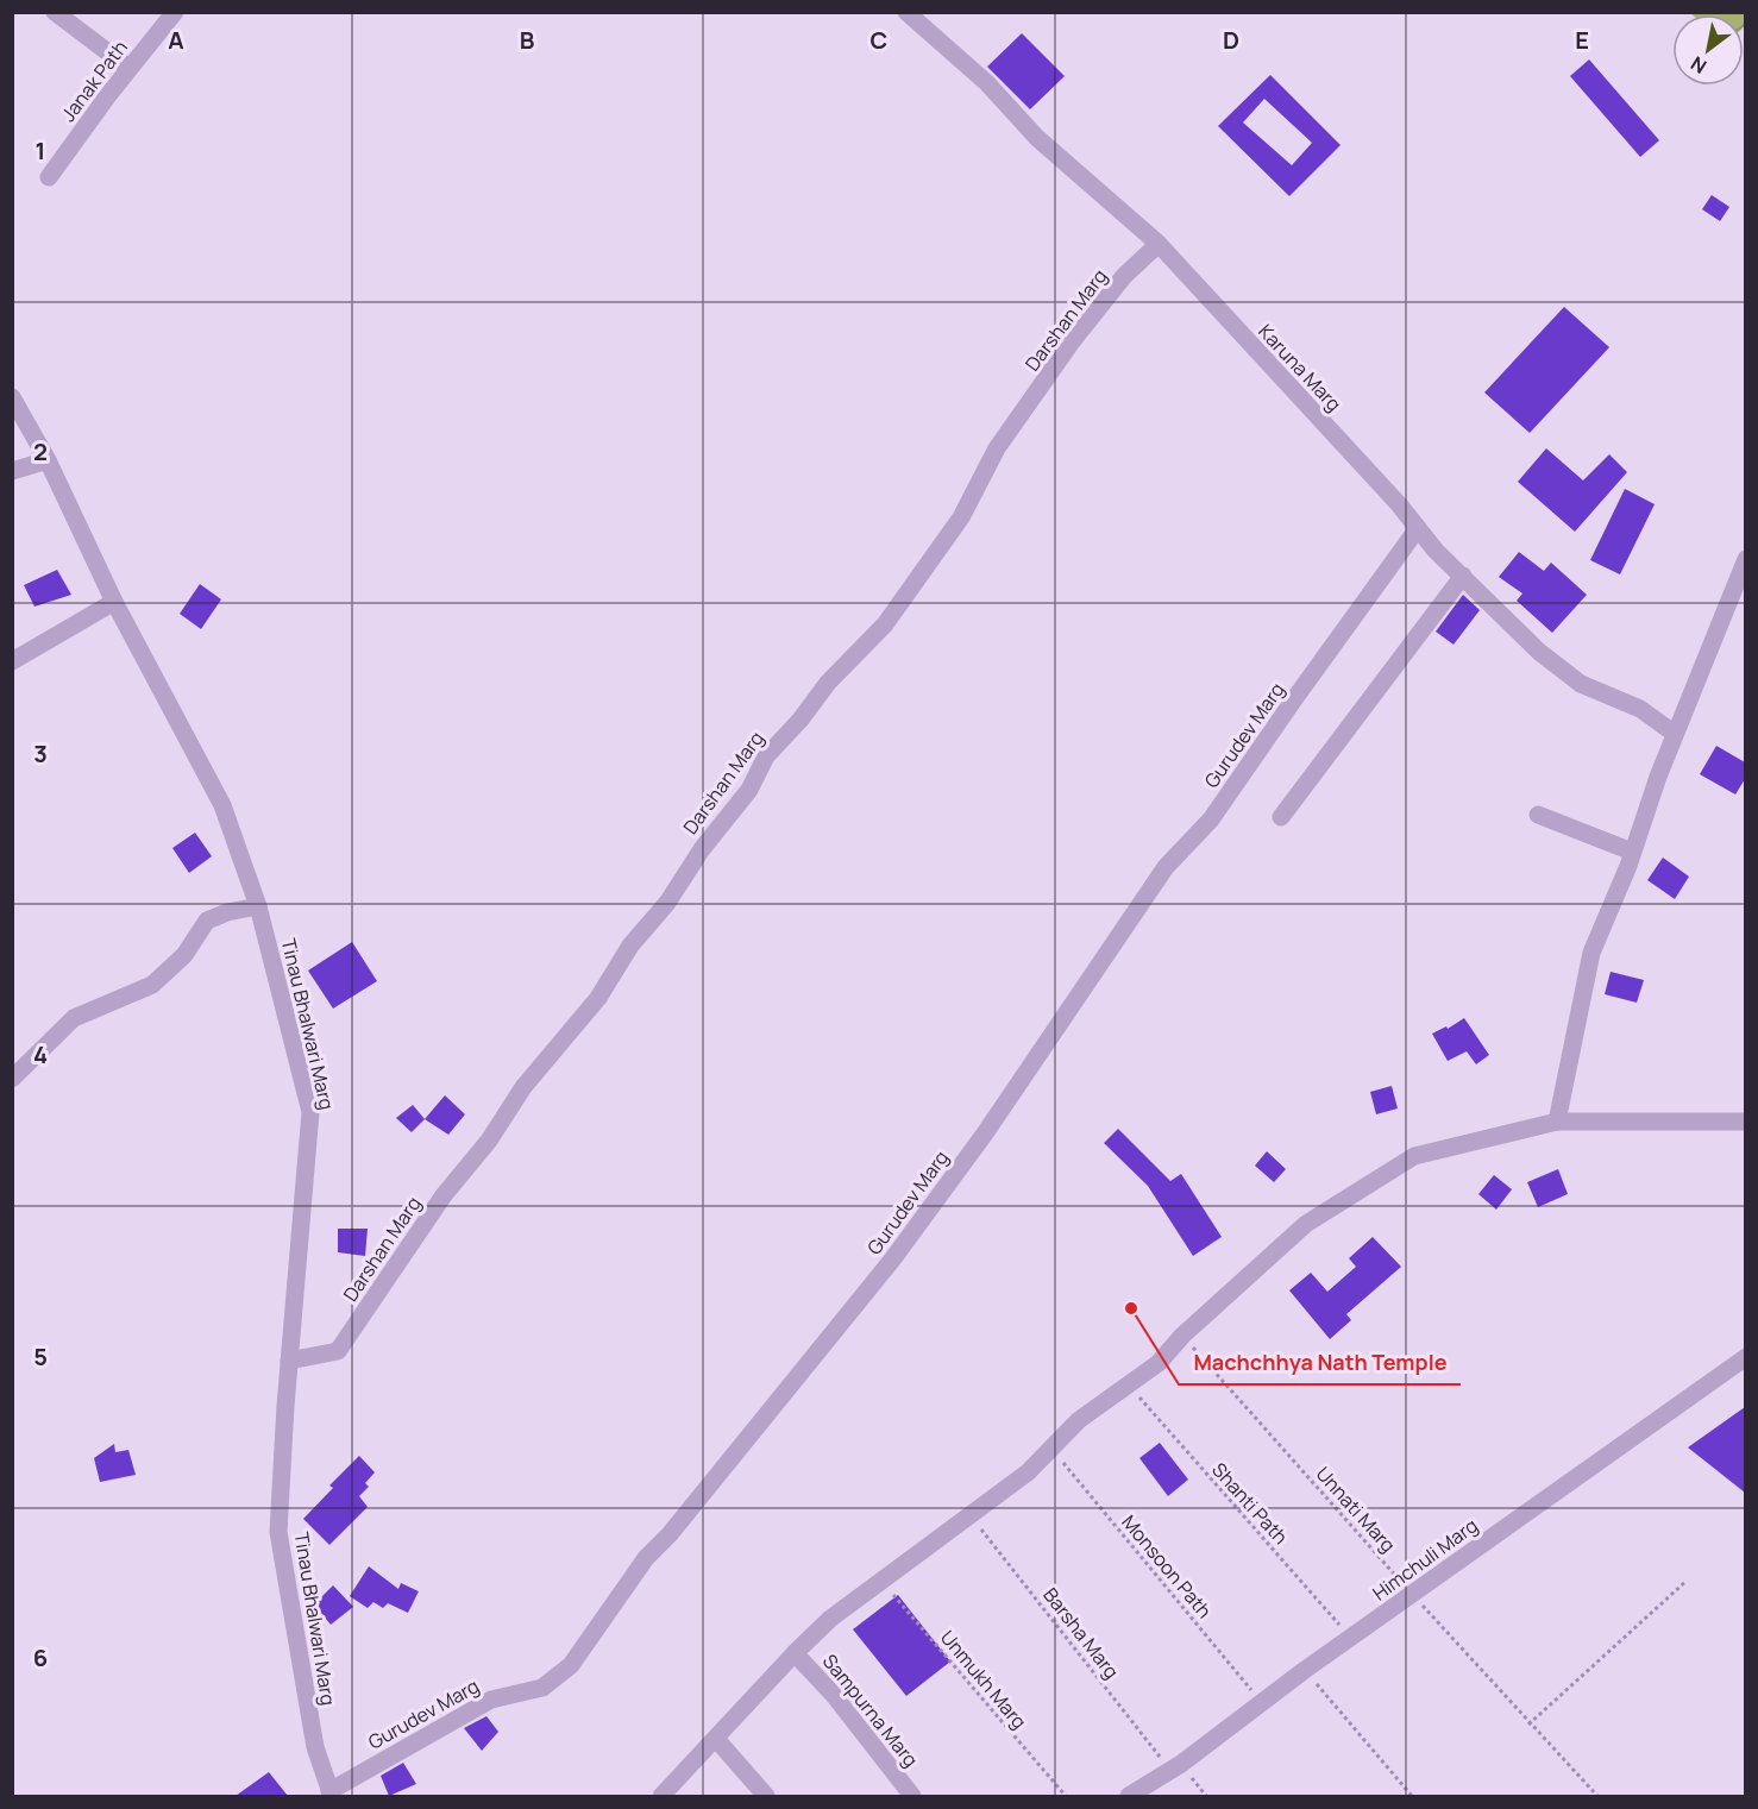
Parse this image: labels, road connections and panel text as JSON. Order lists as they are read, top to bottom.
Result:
{
  "streets": {
    "street": [
      "Janak Path",
      "Darshan Marg",
      "Karuna Marg",
      "Gurudev Marg",
      "Tinau Bhalwari Marg",
      "Himchuli Marg",
      "Sampurna Marg"
    ],
    "path": [
      "Shanti Path",
      "Unnati Marg",
      "Monsoon Path",
      "Barsha Marg",
      "Unmukh Marg"
    ]
  },
  "crossings": [
    ["Darshan Marg", "Karuna Marg"],
    ["Darshan Marg", "Tinau Bhalwari Marg"],
    ["Karuna Marg", "Gurudev Marg"],
    ["Gurudev Marg", "Tinau Bhalwari Marg"],
    ["Shanti Path", "Himchuli Marg"],
    ["Unnati Marg", "Himchuli Marg"],
    ["Himchuli Marg", "Monsoon Path"],
    ["Himchuli Marg", "Barsha Marg"]
  ],
  "places": ["Machchhya Nath Temple"],
  "north": "bottom left",
  "grid": {
    "columns": [
      "A",
      "B",
      "C",
      "D",
      "E"
    ],
    "rows": [
      "1",
      "2",
      "3",
      "4",
      "5",
      "6"
    ]
  }
}
